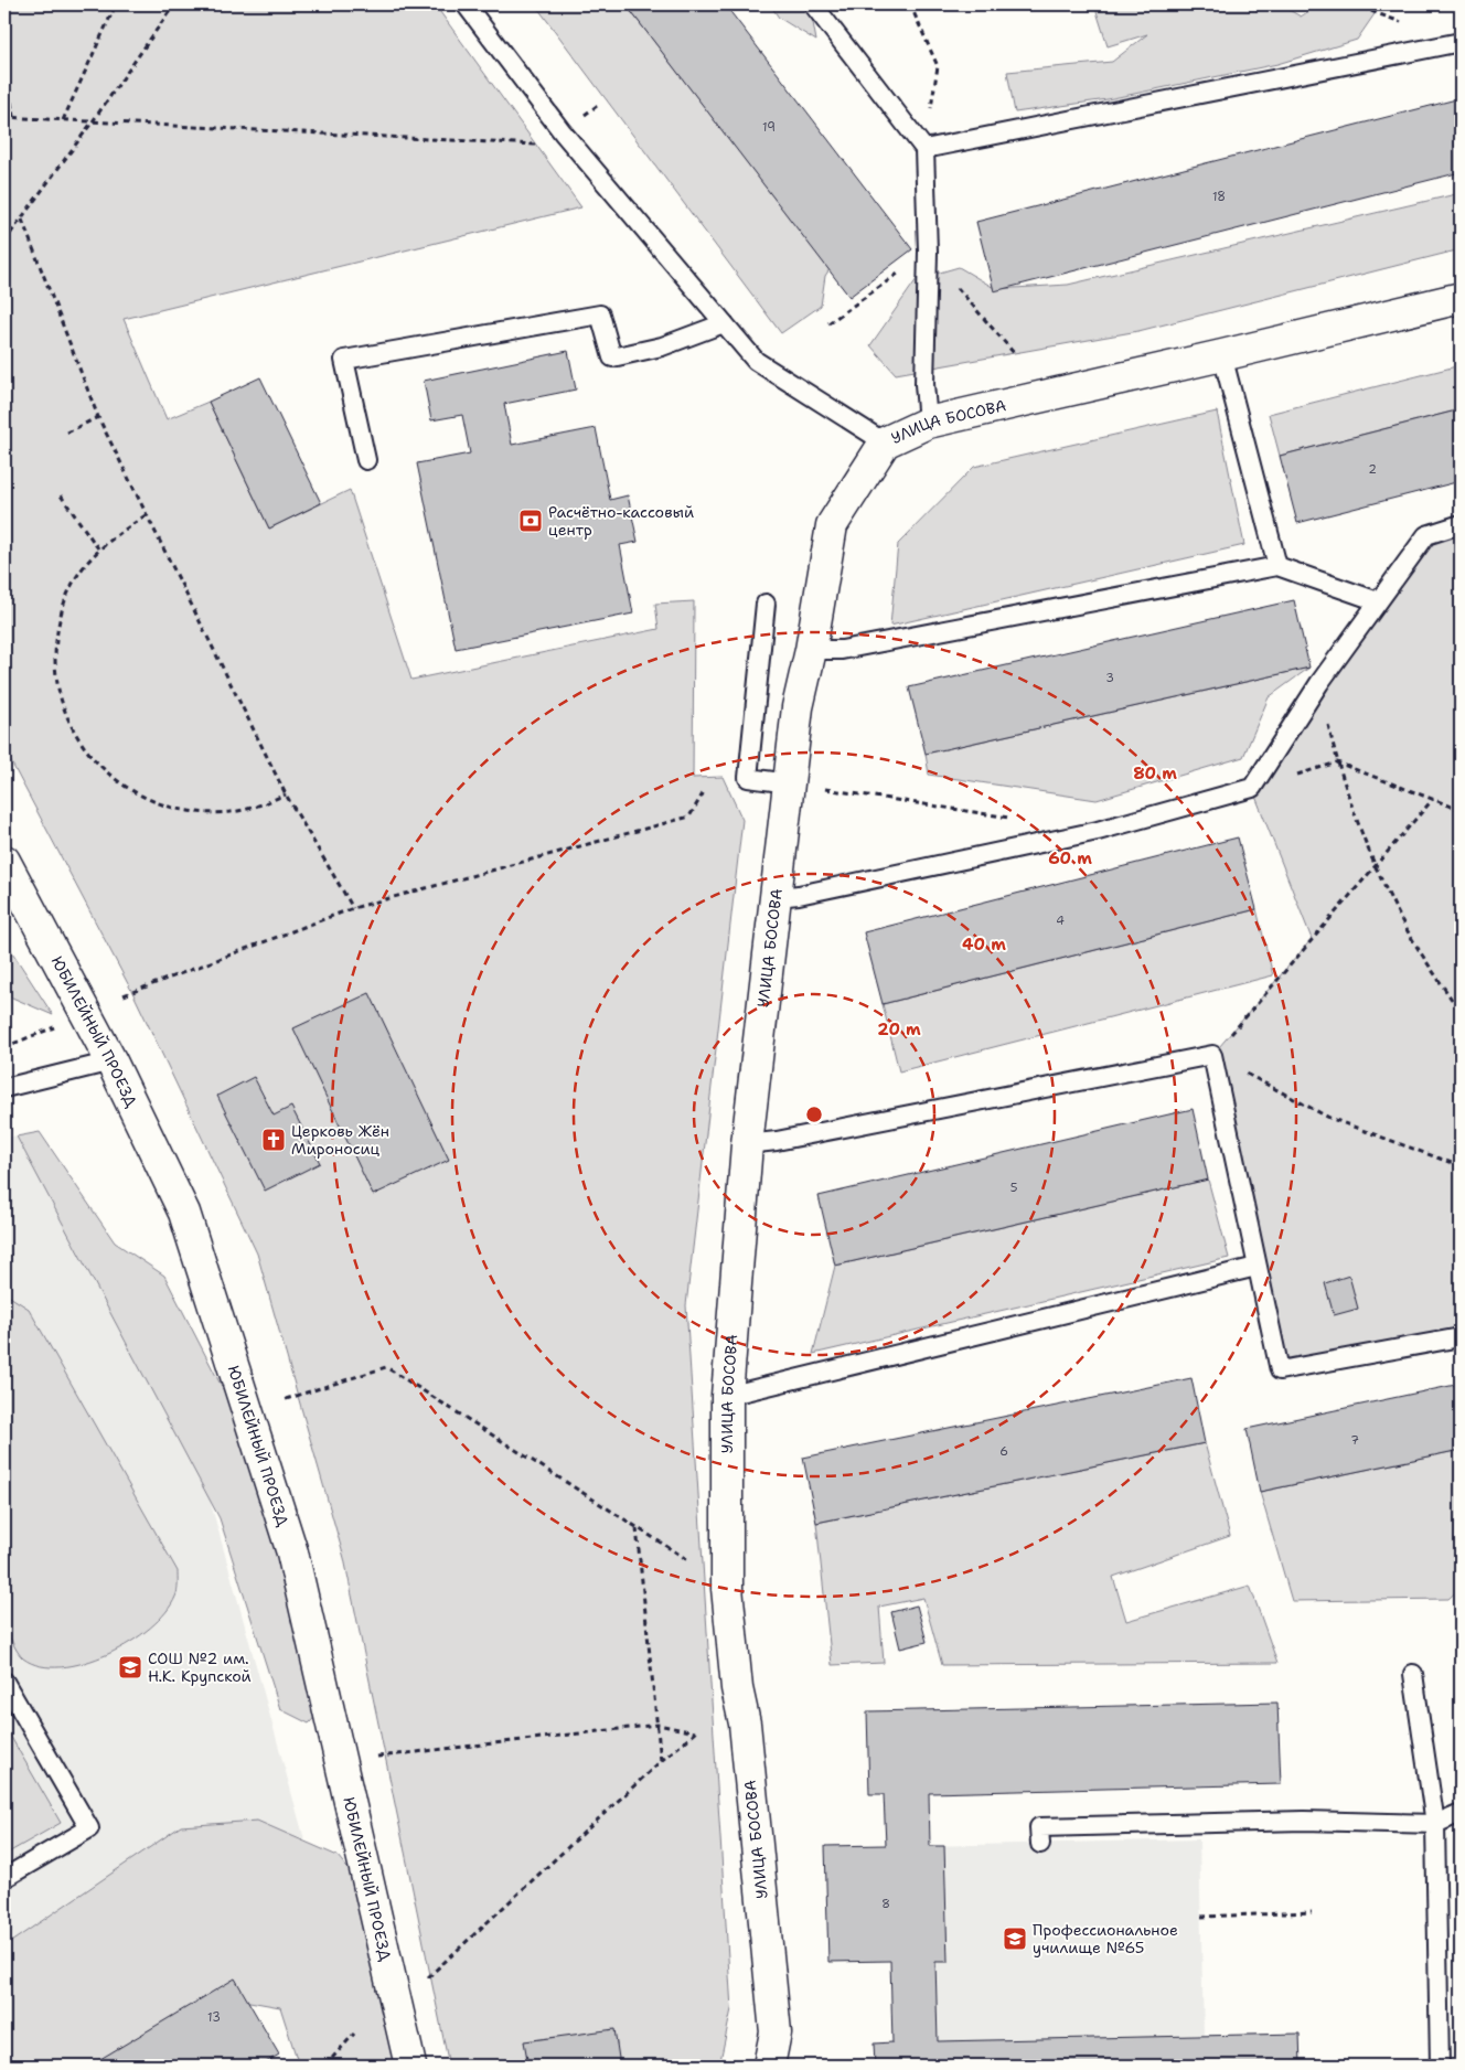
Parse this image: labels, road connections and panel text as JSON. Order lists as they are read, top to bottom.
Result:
{
  "streets": {
    "street": ["УЛИЦА БОСОВА", "ЮБИЛЕЙНЫЙ ПРОЕЗД"]
  },
  "places": {
    "bank": ["Расчётно-кассовый центр"],
    "church": ["Церковь Жён Мироносиц"],
    "school or university": ["СОШ №2 им. Н.К. Крупской", "Профессиональное училище №65"]
  },
  "house_numbers": [
    "19",
    "18",
    "2",
    "3",
    "4",
    "5",
    "7",
    "6",
    "8",
    "13"
  ],
  "rings": [
    "80 m",
    "60 m",
    "40 m",
    "20 m"
  ]
}
